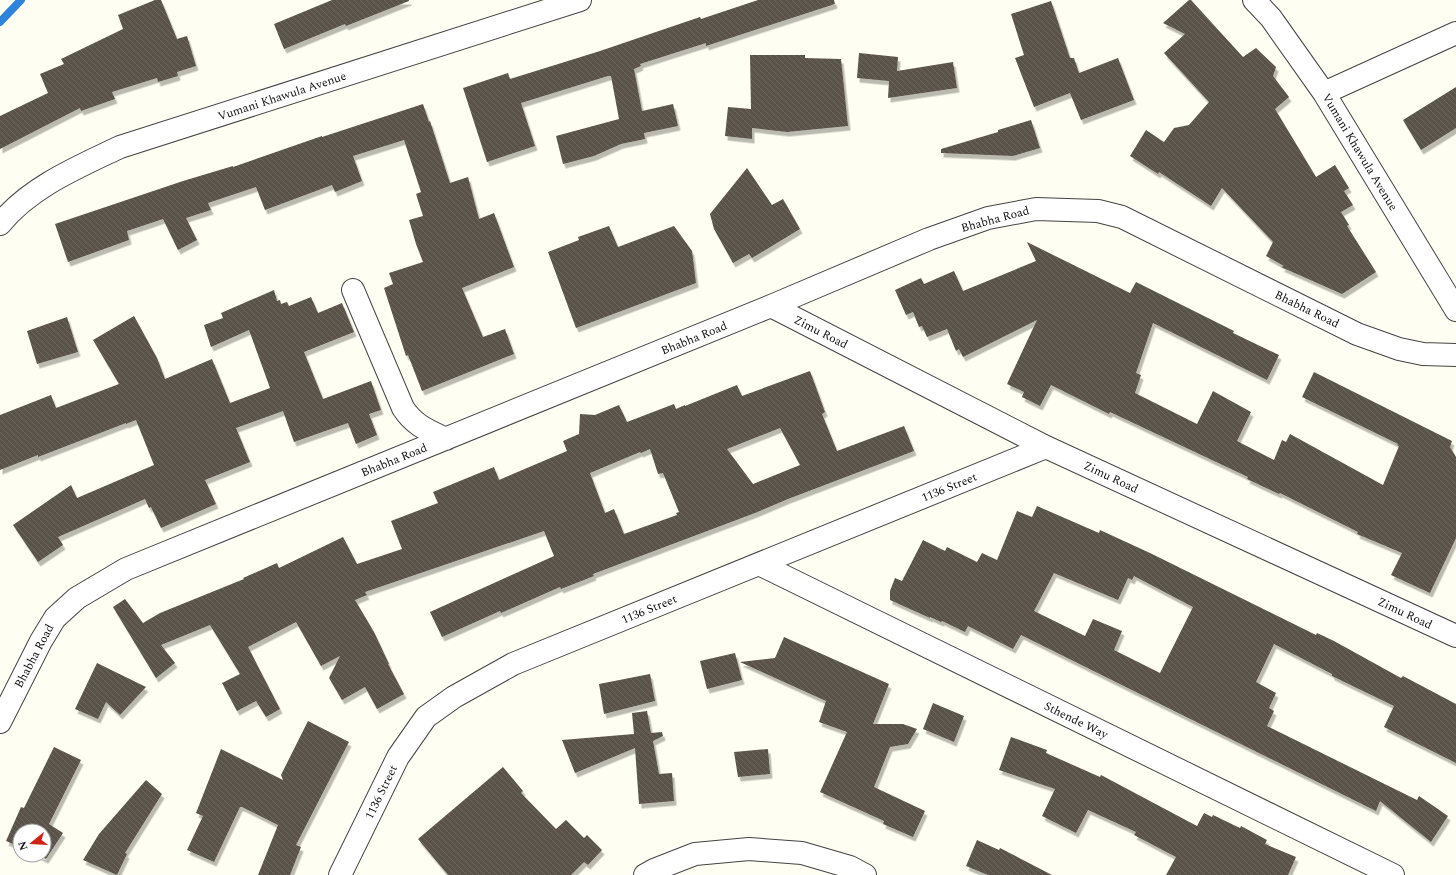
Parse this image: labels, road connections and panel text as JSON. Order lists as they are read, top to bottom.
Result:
{
  "streets": {
    "street": [
      "Vumani Khawula Avenue",
      "Bhabha Road",
      "Zimu Road",
      "1136 Street",
      "Sthende Way"
    ]
  },
  "crossings": [
    ["Bhabha Road", "Zimu Road"],
    ["Zimu Road", "1136 Street"],
    ["1136 Street", "Sthende Way"]
  ],
  "north": "left"
}
